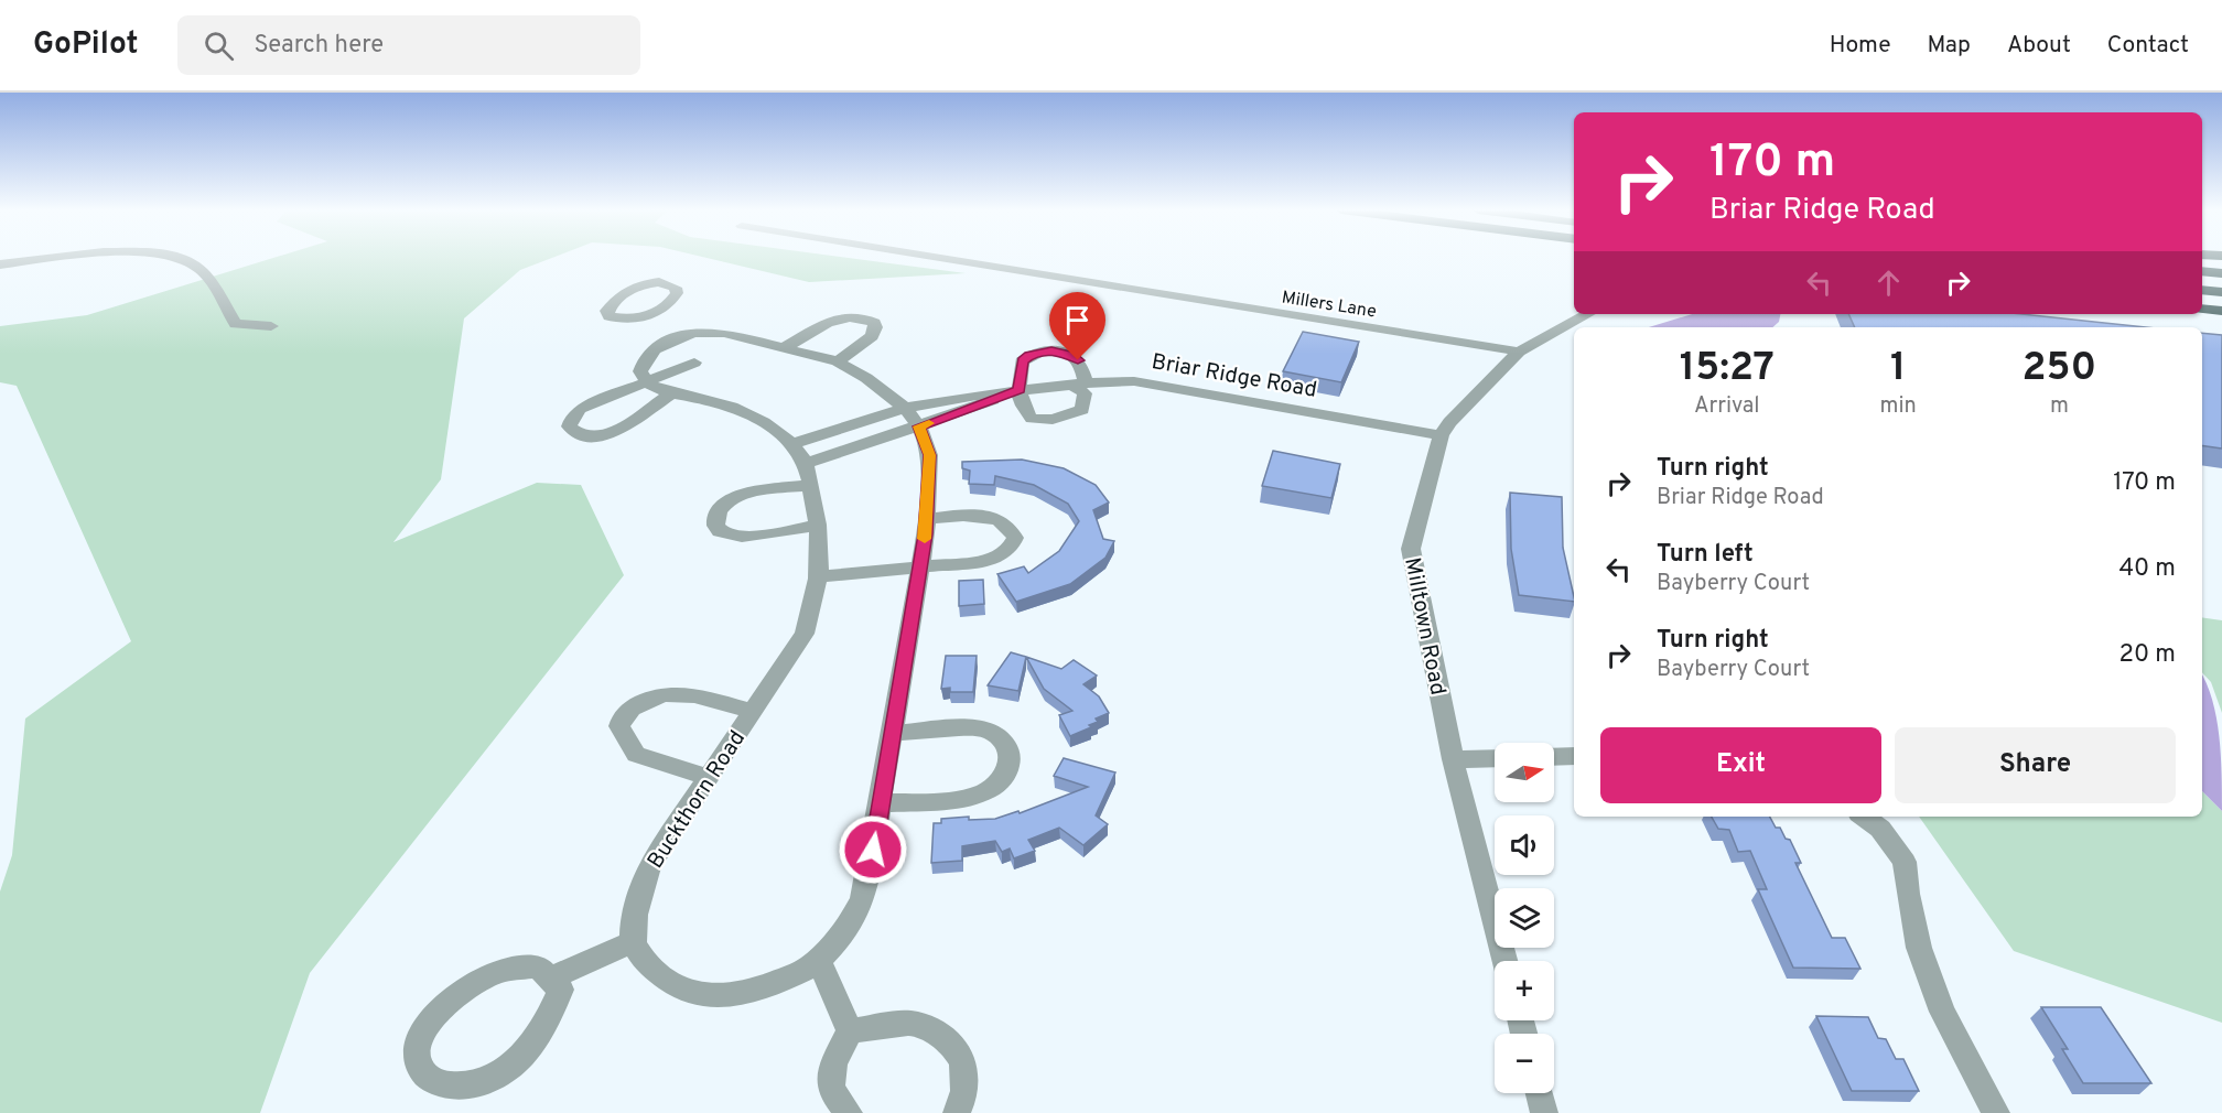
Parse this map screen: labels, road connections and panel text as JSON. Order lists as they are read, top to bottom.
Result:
{
  "streets": {
    "street": [
      "Millers Lane",
      "Briar Ridge Road",
      "Milltown Road",
      "Buckthorn Road"
    ]
  },
  "crossings": [
    ["Millers Lane", "Milltown Road"],
    ["Briar Ridge Road", "Milltown Road"],
    ["Briar Ridge Road", "Buckthorn Road"]
  ],
  "north": "right",
  "page": {
    "header": "GoPilot",
    "search": "Search here",
    "nav": [
      "Home",
      "Map",
      "About",
      "Contact"
    ],
    "turn": ["170 m", "Briar Ridge Road"],
    "eta": [
      "15:27",
      "Arrival",
      "1",
      "min",
      "250",
      "m"
    ],
    "list": [
      {
        "name": "Turn right",
        "note": "Briar Ridge Road",
        "value": "170 m"
      },
      {
        "name": "Turn left",
        "note": "Bayberry Court",
        "value": "40 m"
      },
      {
        "name": "Turn right",
        "note": "Bayberry Court",
        "value": "20 m"
      }
    ],
    "buttons": ["Exit", "Share"],
    "map_buttons": ["+", "−"]
  }
}
